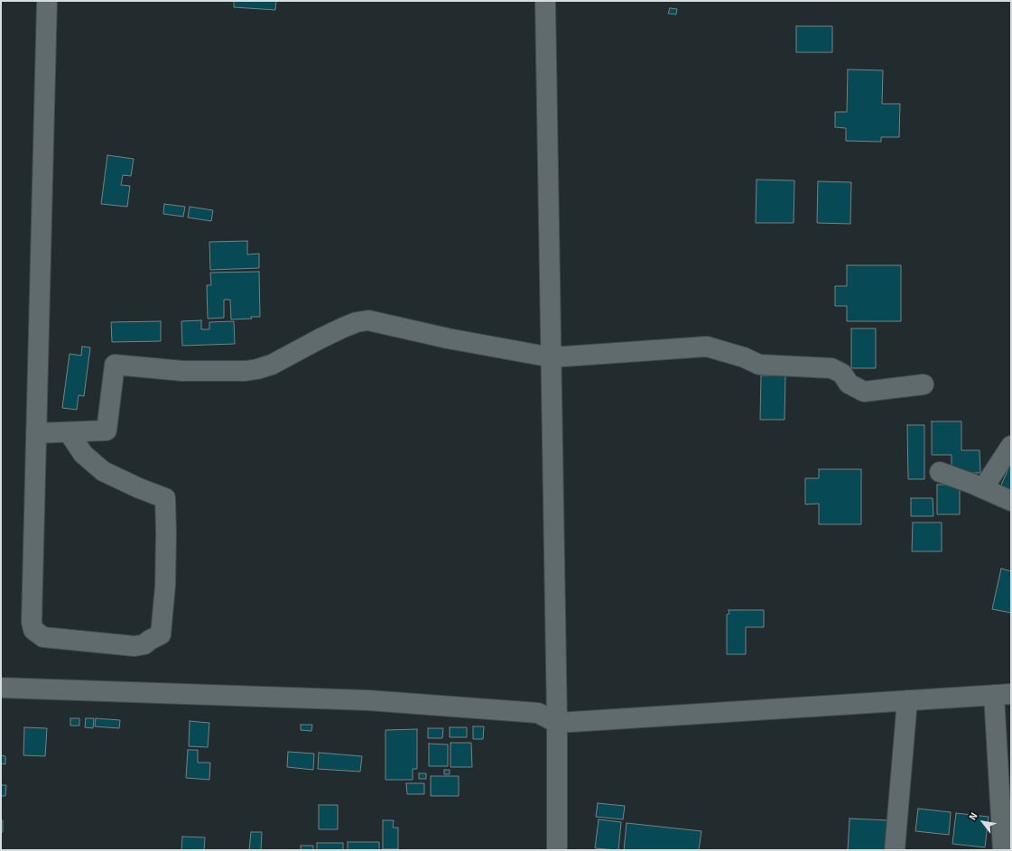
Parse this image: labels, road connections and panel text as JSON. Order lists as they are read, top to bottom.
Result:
{
  "north": "top left"
}
